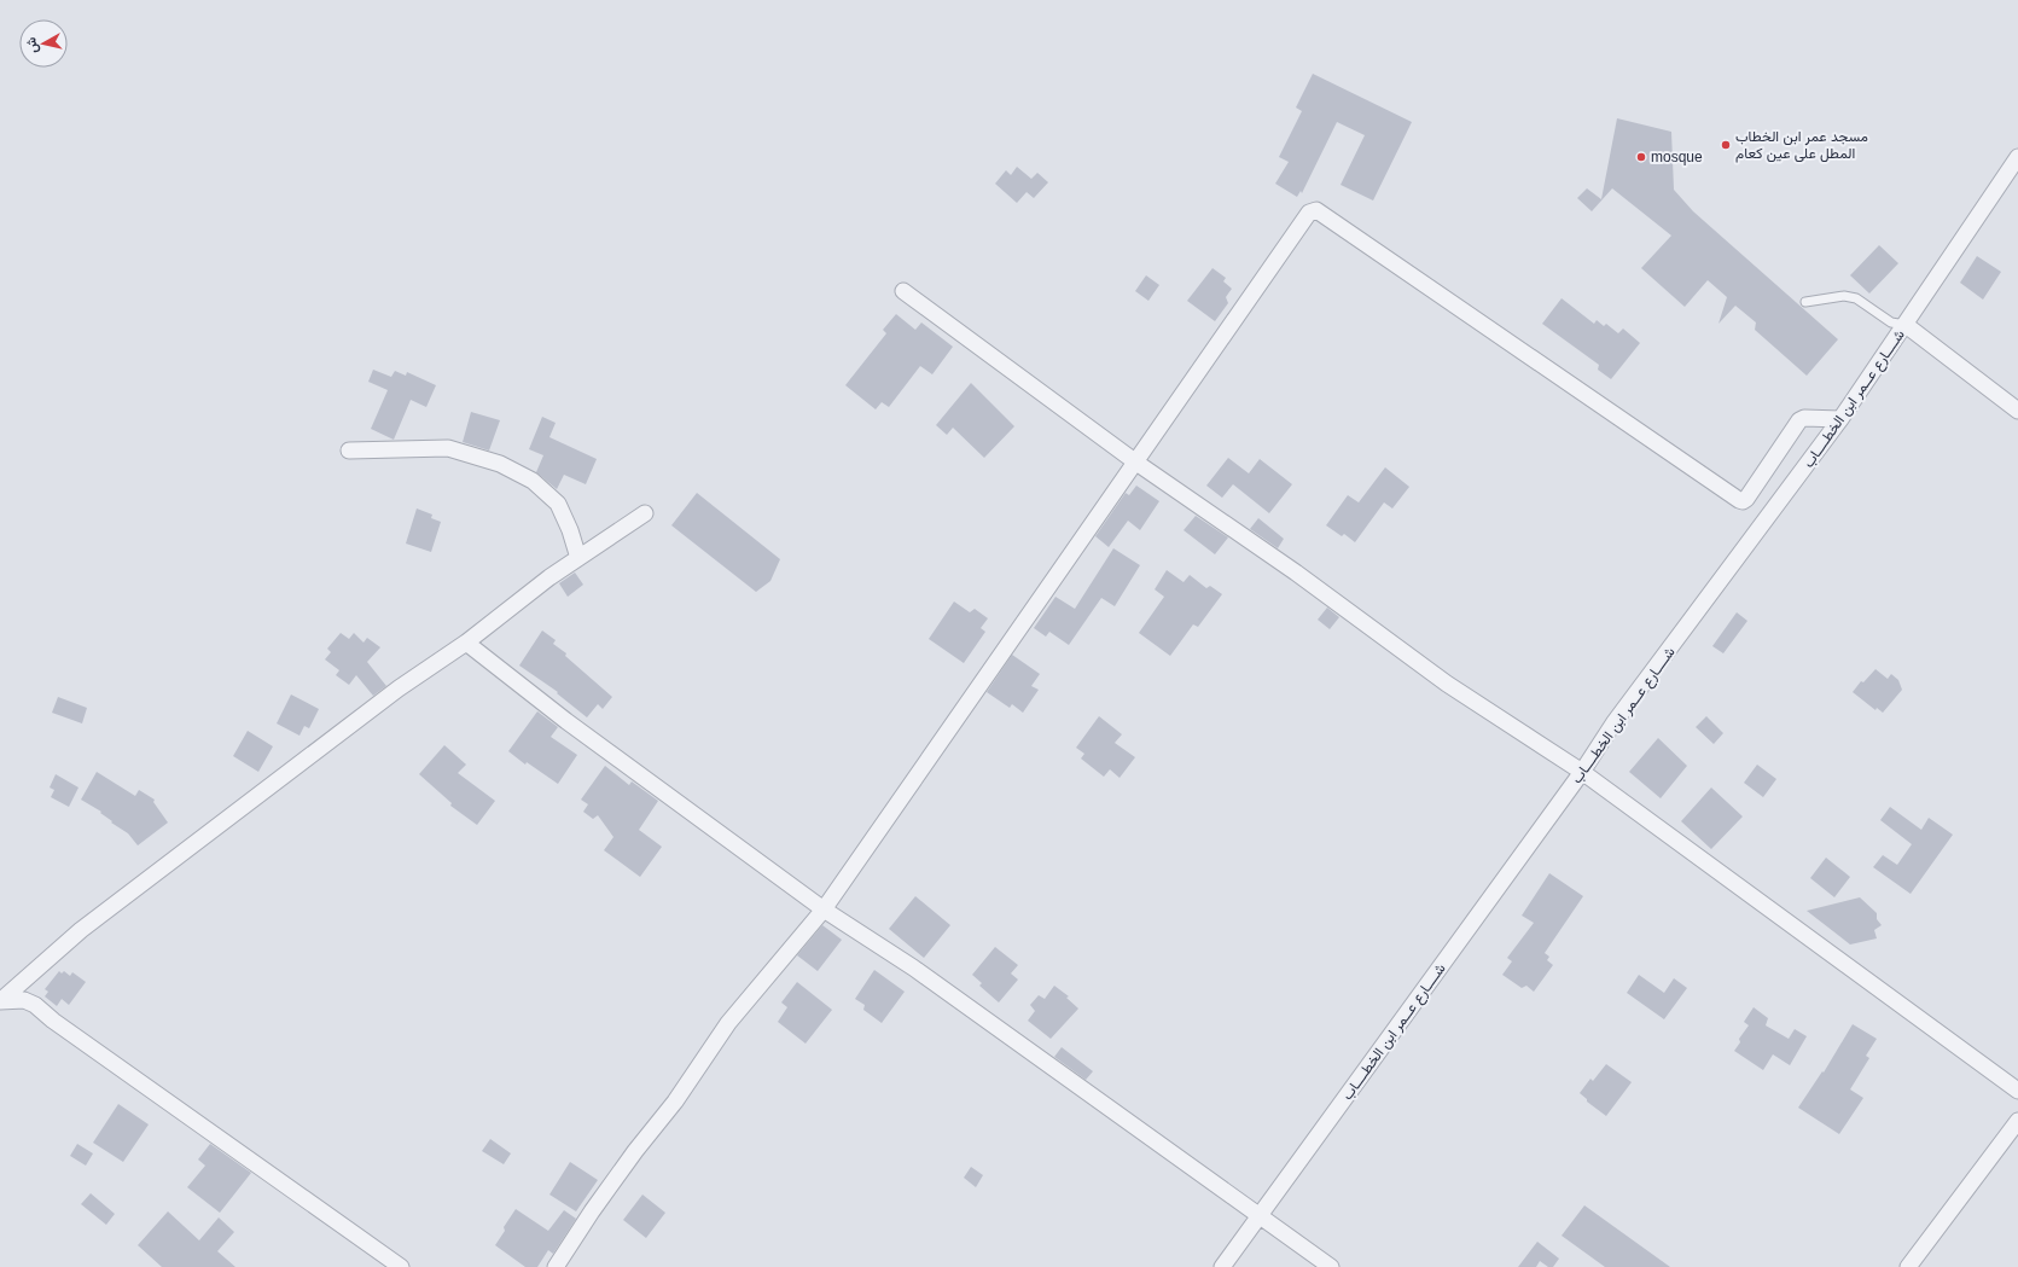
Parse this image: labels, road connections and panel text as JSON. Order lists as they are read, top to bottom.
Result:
{
  "streets": {
    "street": ["شــــارع عــمر ابن الخطــــاب"]
  },
  "places": ["مسجد عمر ابن الخطاب المطل على عين كعام", "mosque"],
  "north": "left"
}
